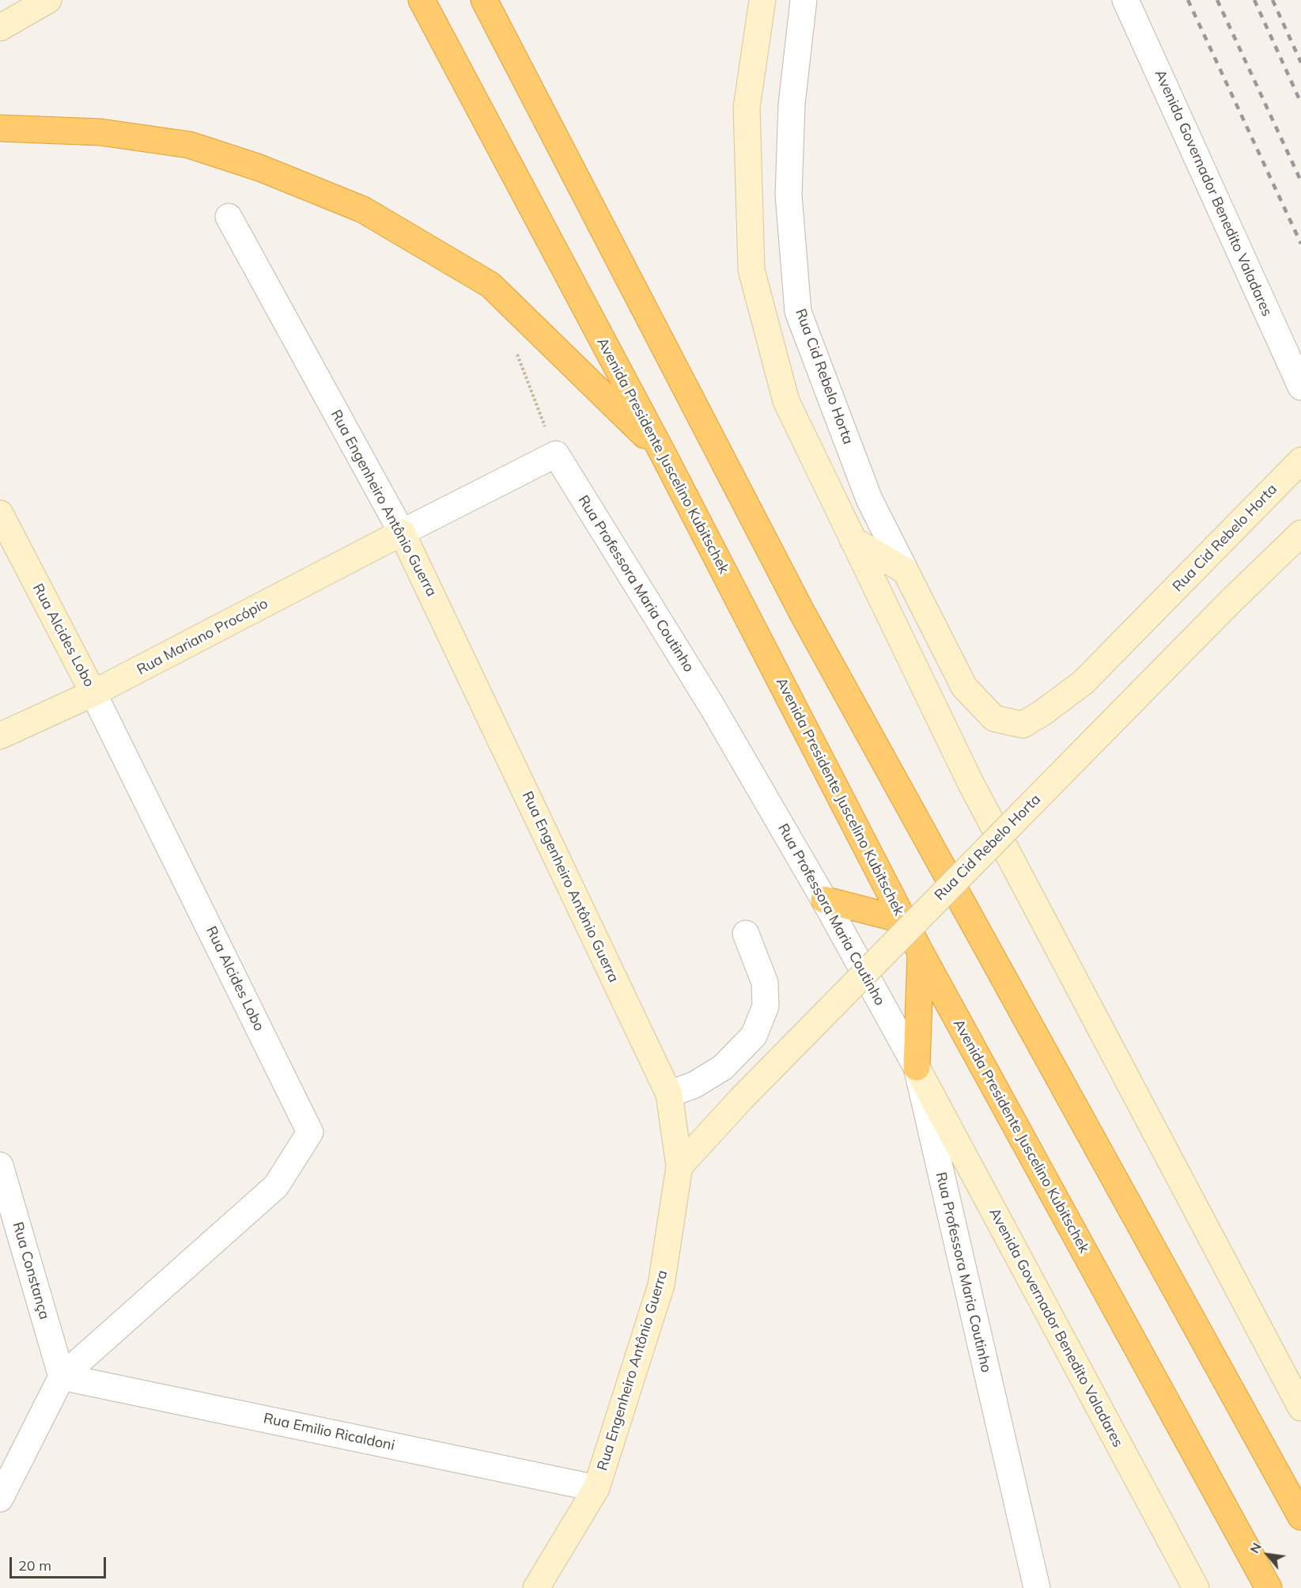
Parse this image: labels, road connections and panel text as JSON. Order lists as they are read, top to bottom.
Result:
{
  "streets": {
    "highway": ["Avenida Presidente Juscelino Kubitschek"],
    "street": [
      "Avenida Governador Benedito Valadares",
      "Rua Cid Rebelo Horta",
      "Rua Engenheiro Antônio Guerra",
      "Rua Professora Maria Coutinho",
      "Rua Alcides Lobo",
      "Rua Mariano Procópio",
      "Rua Constança",
      "Rua Emilio Ricaldoni"
    ]
  },
  "crossings": [
    ["Avenida Governador Benedito Valadares", "Rua Professora Maria Coutinho"],
    ["Rua Cid Rebelo Horta", "Rua Engenheiro Antônio Guerra"],
    ["Rua Engenheiro Antônio Guerra", "Rua Mariano Procópio"],
    ["Rua Engenheiro Antônio Guerra", "Rua Emilio Ricaldoni"],
    ["Rua Alcides Lobo", "Rua Mariano Procópio"],
    ["Rua Alcides Lobo", "Rua Constança"],
    ["Rua Alcides Lobo", "Rua Emilio Ricaldoni"],
    ["Rua Constança", "Rua Emilio Ricaldoni"]
  ],
  "scale_bar": "20 m",
  "north": "top left"
}
